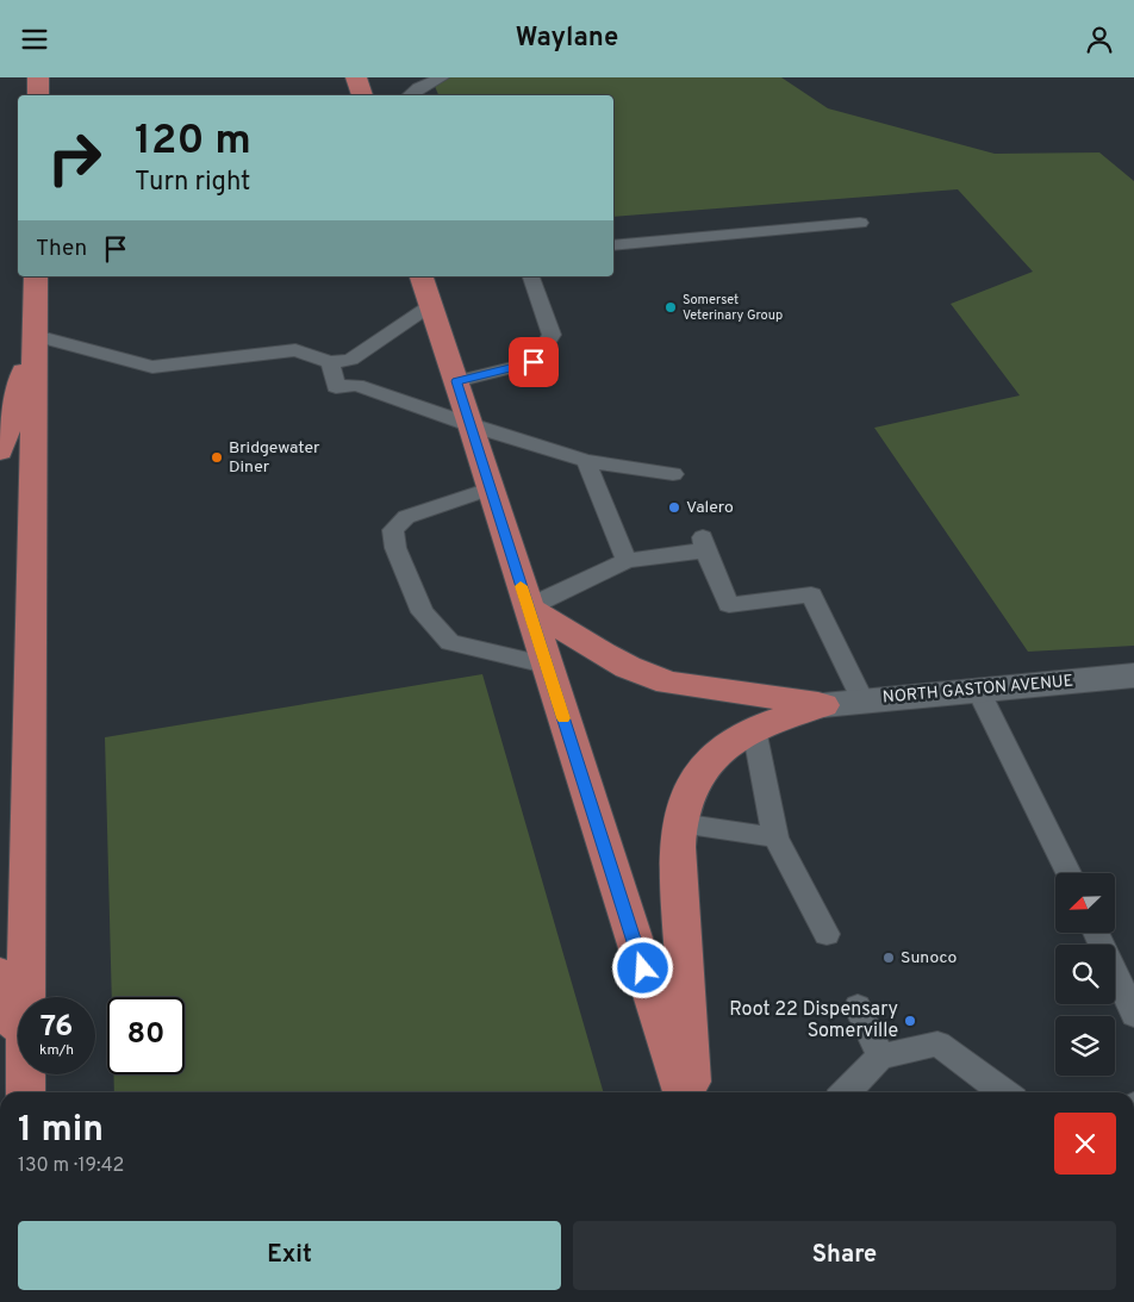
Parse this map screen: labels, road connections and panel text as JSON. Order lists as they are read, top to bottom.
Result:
{
  "streets": {
    "street": ["NORTH GASTON AVENUE"]
  },
  "places": [
    "Somerset Veterinary Group",
    "Bridgewater Diner",
    "Valero",
    "Sunoco",
    "Root 22 Dispensary Somerville"
  ],
  "north": "bottom left",
  "page": {
    "header": "Waylane",
    "turn": ["120 m", "Turn right"],
    "then": "Then",
    "speed": "76 km/h",
    "limit": "80",
    "heading": ["1 min", "130 m · 19:42"],
    "buttons": ["Exit", "Share"]
  }
}
